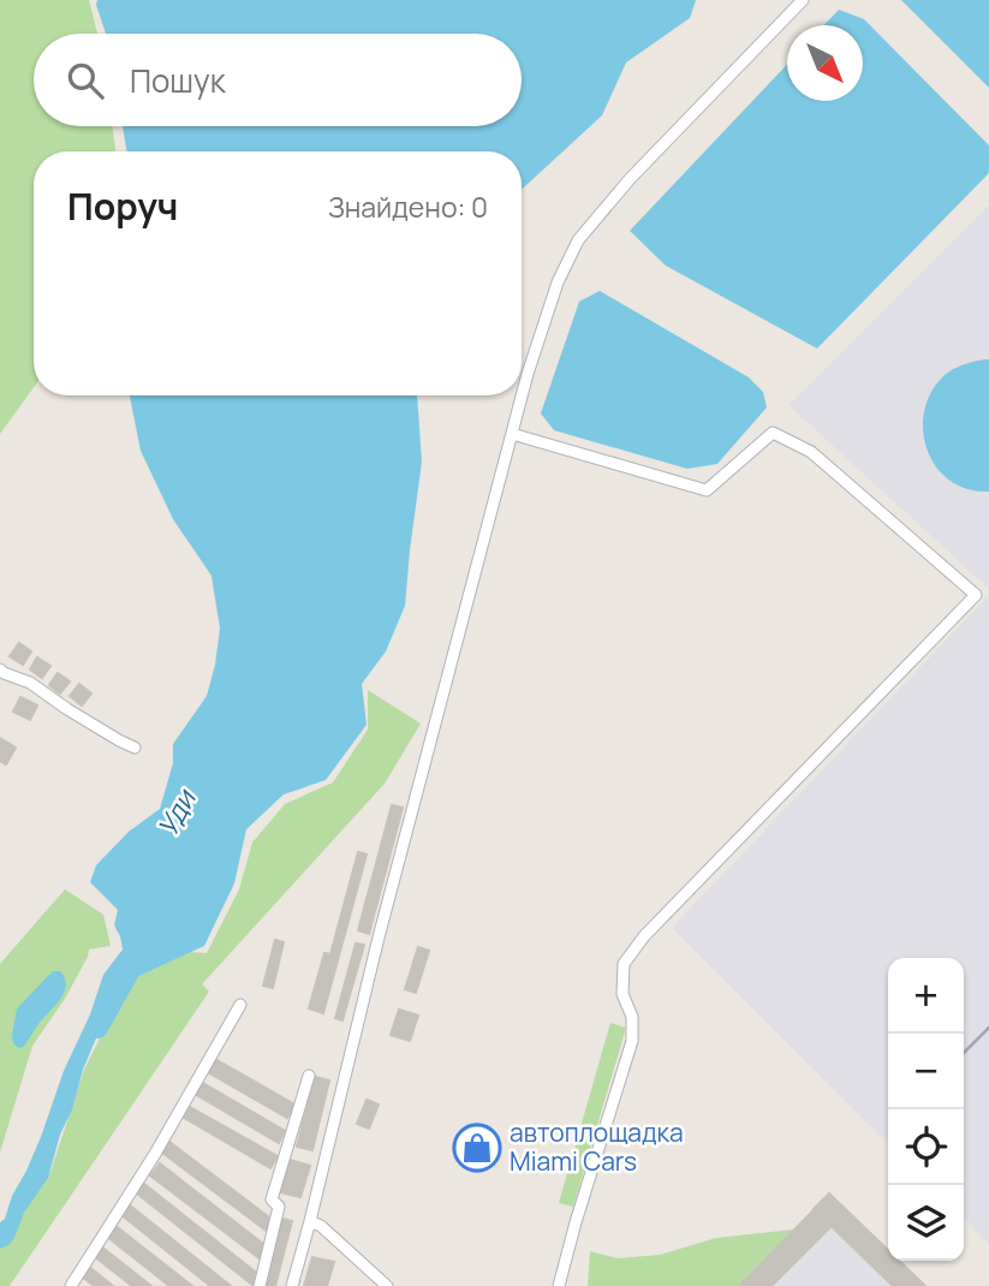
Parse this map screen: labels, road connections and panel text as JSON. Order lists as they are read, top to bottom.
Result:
{
  "water": ["Уди"],
  "places": {
    "shop": ["автоплощадка Miami Cars"]
  },
  "north": "bottom right",
  "page": {
    "search": "Пошук",
    "heading": ["Поруч", "Знайдено: 0"],
    "map_buttons": ["+", "−"]
  }
}
